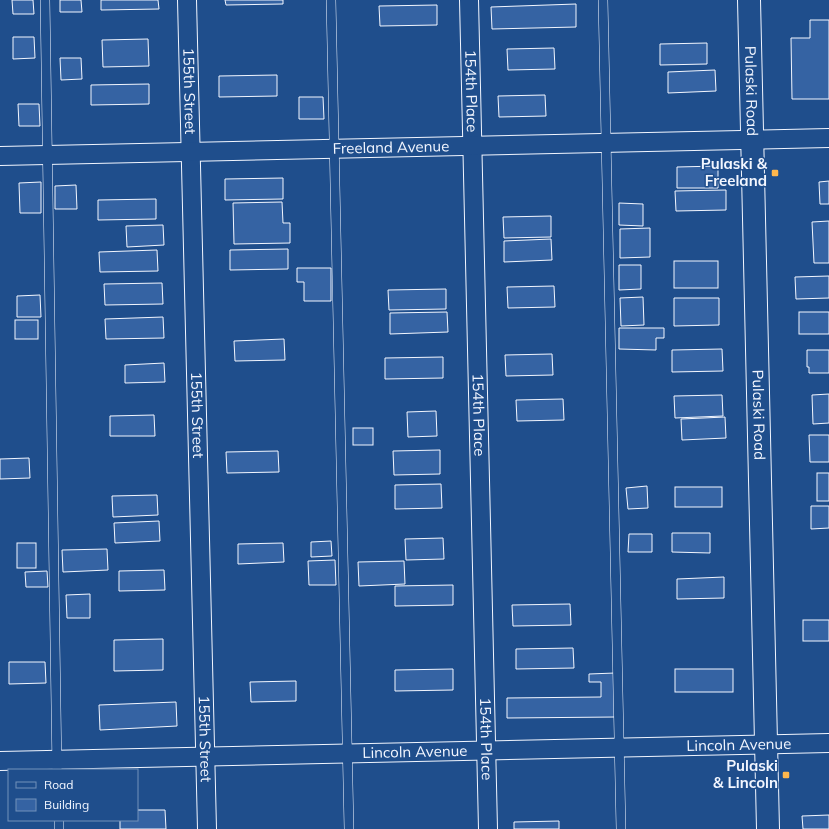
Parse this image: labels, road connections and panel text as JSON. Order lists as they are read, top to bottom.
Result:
{
  "streets": {
    "street": [
      "155th Street",
      "154th Place",
      "Pulaski Road",
      "Freeland Avenue",
      "Lincoln Avenue"
    ]
  },
  "crossings": [
    ["155th Street", "Freeland Avenue"],
    ["155th Street", "Lincoln Avenue"],
    ["154th Place", "Freeland Avenue"],
    ["154th Place", "Lincoln Avenue"],
    ["Pulaski Road", "Freeland Avenue"],
    ["Pulaski Road", "Lincoln Avenue"]
  ],
  "places": {
    "transit": ["Pulaski & Freeland", "Pulaski & Lincoln"]
  },
  "legend": ["Road", "Building"]
}
